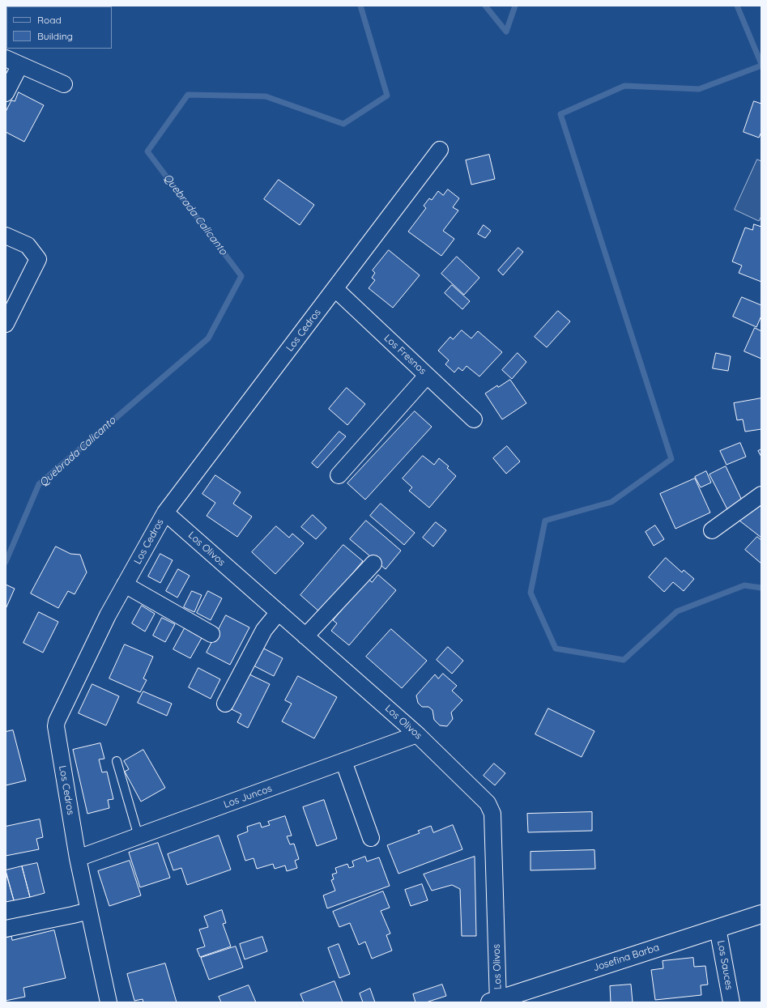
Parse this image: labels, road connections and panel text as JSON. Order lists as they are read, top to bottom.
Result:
{
  "streets": {
    "street": [
      "Los Cedros",
      "Los Fresnos",
      "Los Olivos",
      "Los Juncos",
      "Josefina Barba",
      "Los Sauces"
    ]
  },
  "crossings": [
    ["Los Cedros", "Los Fresnos"],
    ["Los Cedros", "Los Olivos"],
    ["Los Cedros", "Los Juncos"],
    ["Los Olivos", "Los Juncos"],
    ["Los Olivos", "Josefina Barba"],
    ["Josefina Barba", "Los Sauces"]
  ],
  "water": ["Quebrada Calicanto"],
  "legend": ["Road", "Building"]
}
